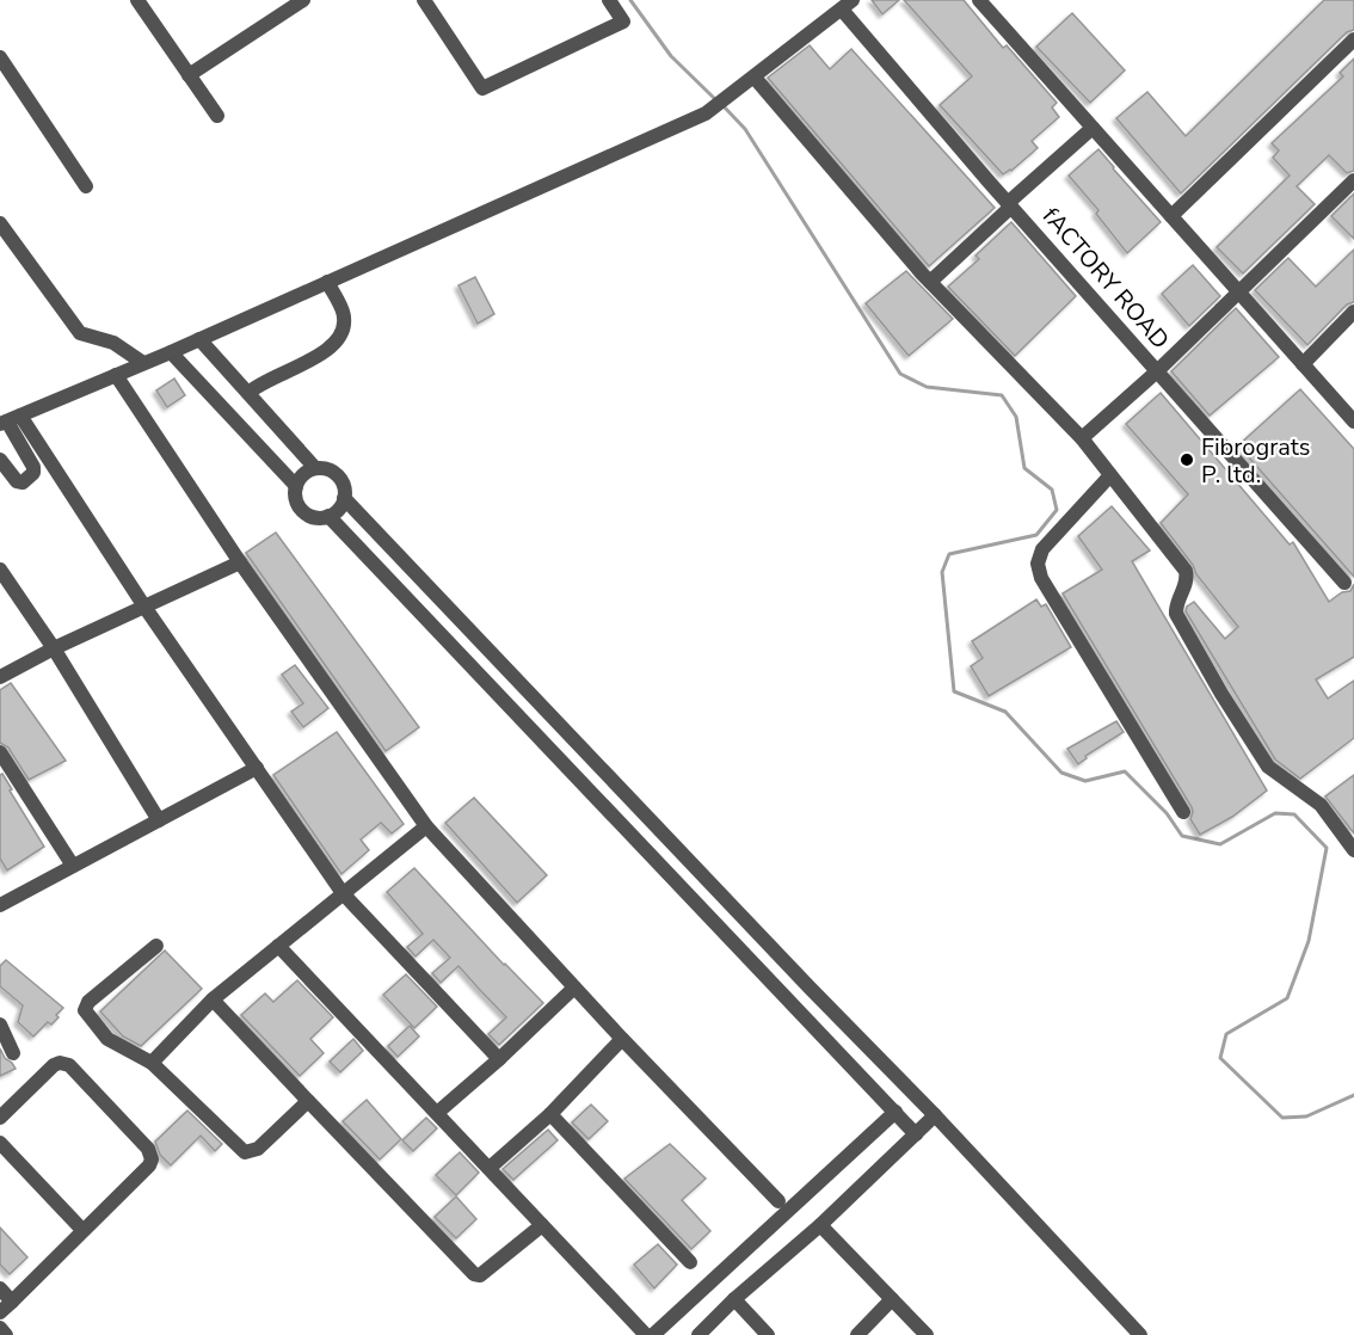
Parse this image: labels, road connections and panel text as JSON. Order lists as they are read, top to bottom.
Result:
{
  "streets": {
    "street": ["fACTORY ROAD"]
  },
  "places": ["Fibrograts P. ltd."]
}
